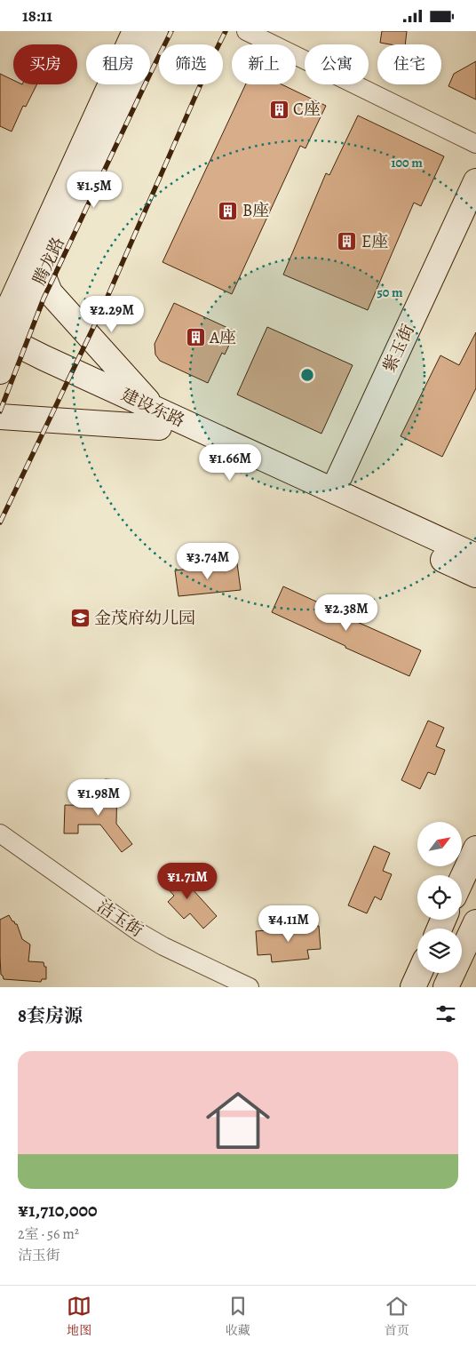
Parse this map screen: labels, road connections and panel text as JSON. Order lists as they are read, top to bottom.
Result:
{
  "streets": {
    "main road": ["腾龙路", "紫玉街", "建设东路"],
    "street": ["洁玉街"]
  },
  "crossings": [
    ["腾龙路", "建设东路"],
    ["紫玉街", "建设东路"]
  ],
  "places": {
    "building": [
      "C座",
      "B座",
      "E座",
      "A座"
    ],
    "school or university": ["金茂府幼儿园"]
  },
  "north": "top right",
  "page": {
    "status": "18:11",
    "chip": [
      "买房",
      "租房",
      "筛选",
      "新上",
      "公寓",
      "住宅"
    ],
    "price": [
      "¥1.5M",
      "¥2.29M",
      "¥1.66M",
      "¥3.74M",
      "¥2.38M",
      "¥1.98M",
      "¥1.71M",
      "¥4.11M"
    ],
    "heading": "8套房源",
    "list": [
      {
        "name": "¥1,710,000",
        "note": "2室 · 56 m² · 洁玉街"
      }
    ],
    "tabs": ["地图", "收藏", "首页"]
  },
  "rings": ["100 m", "50 m"]
}
